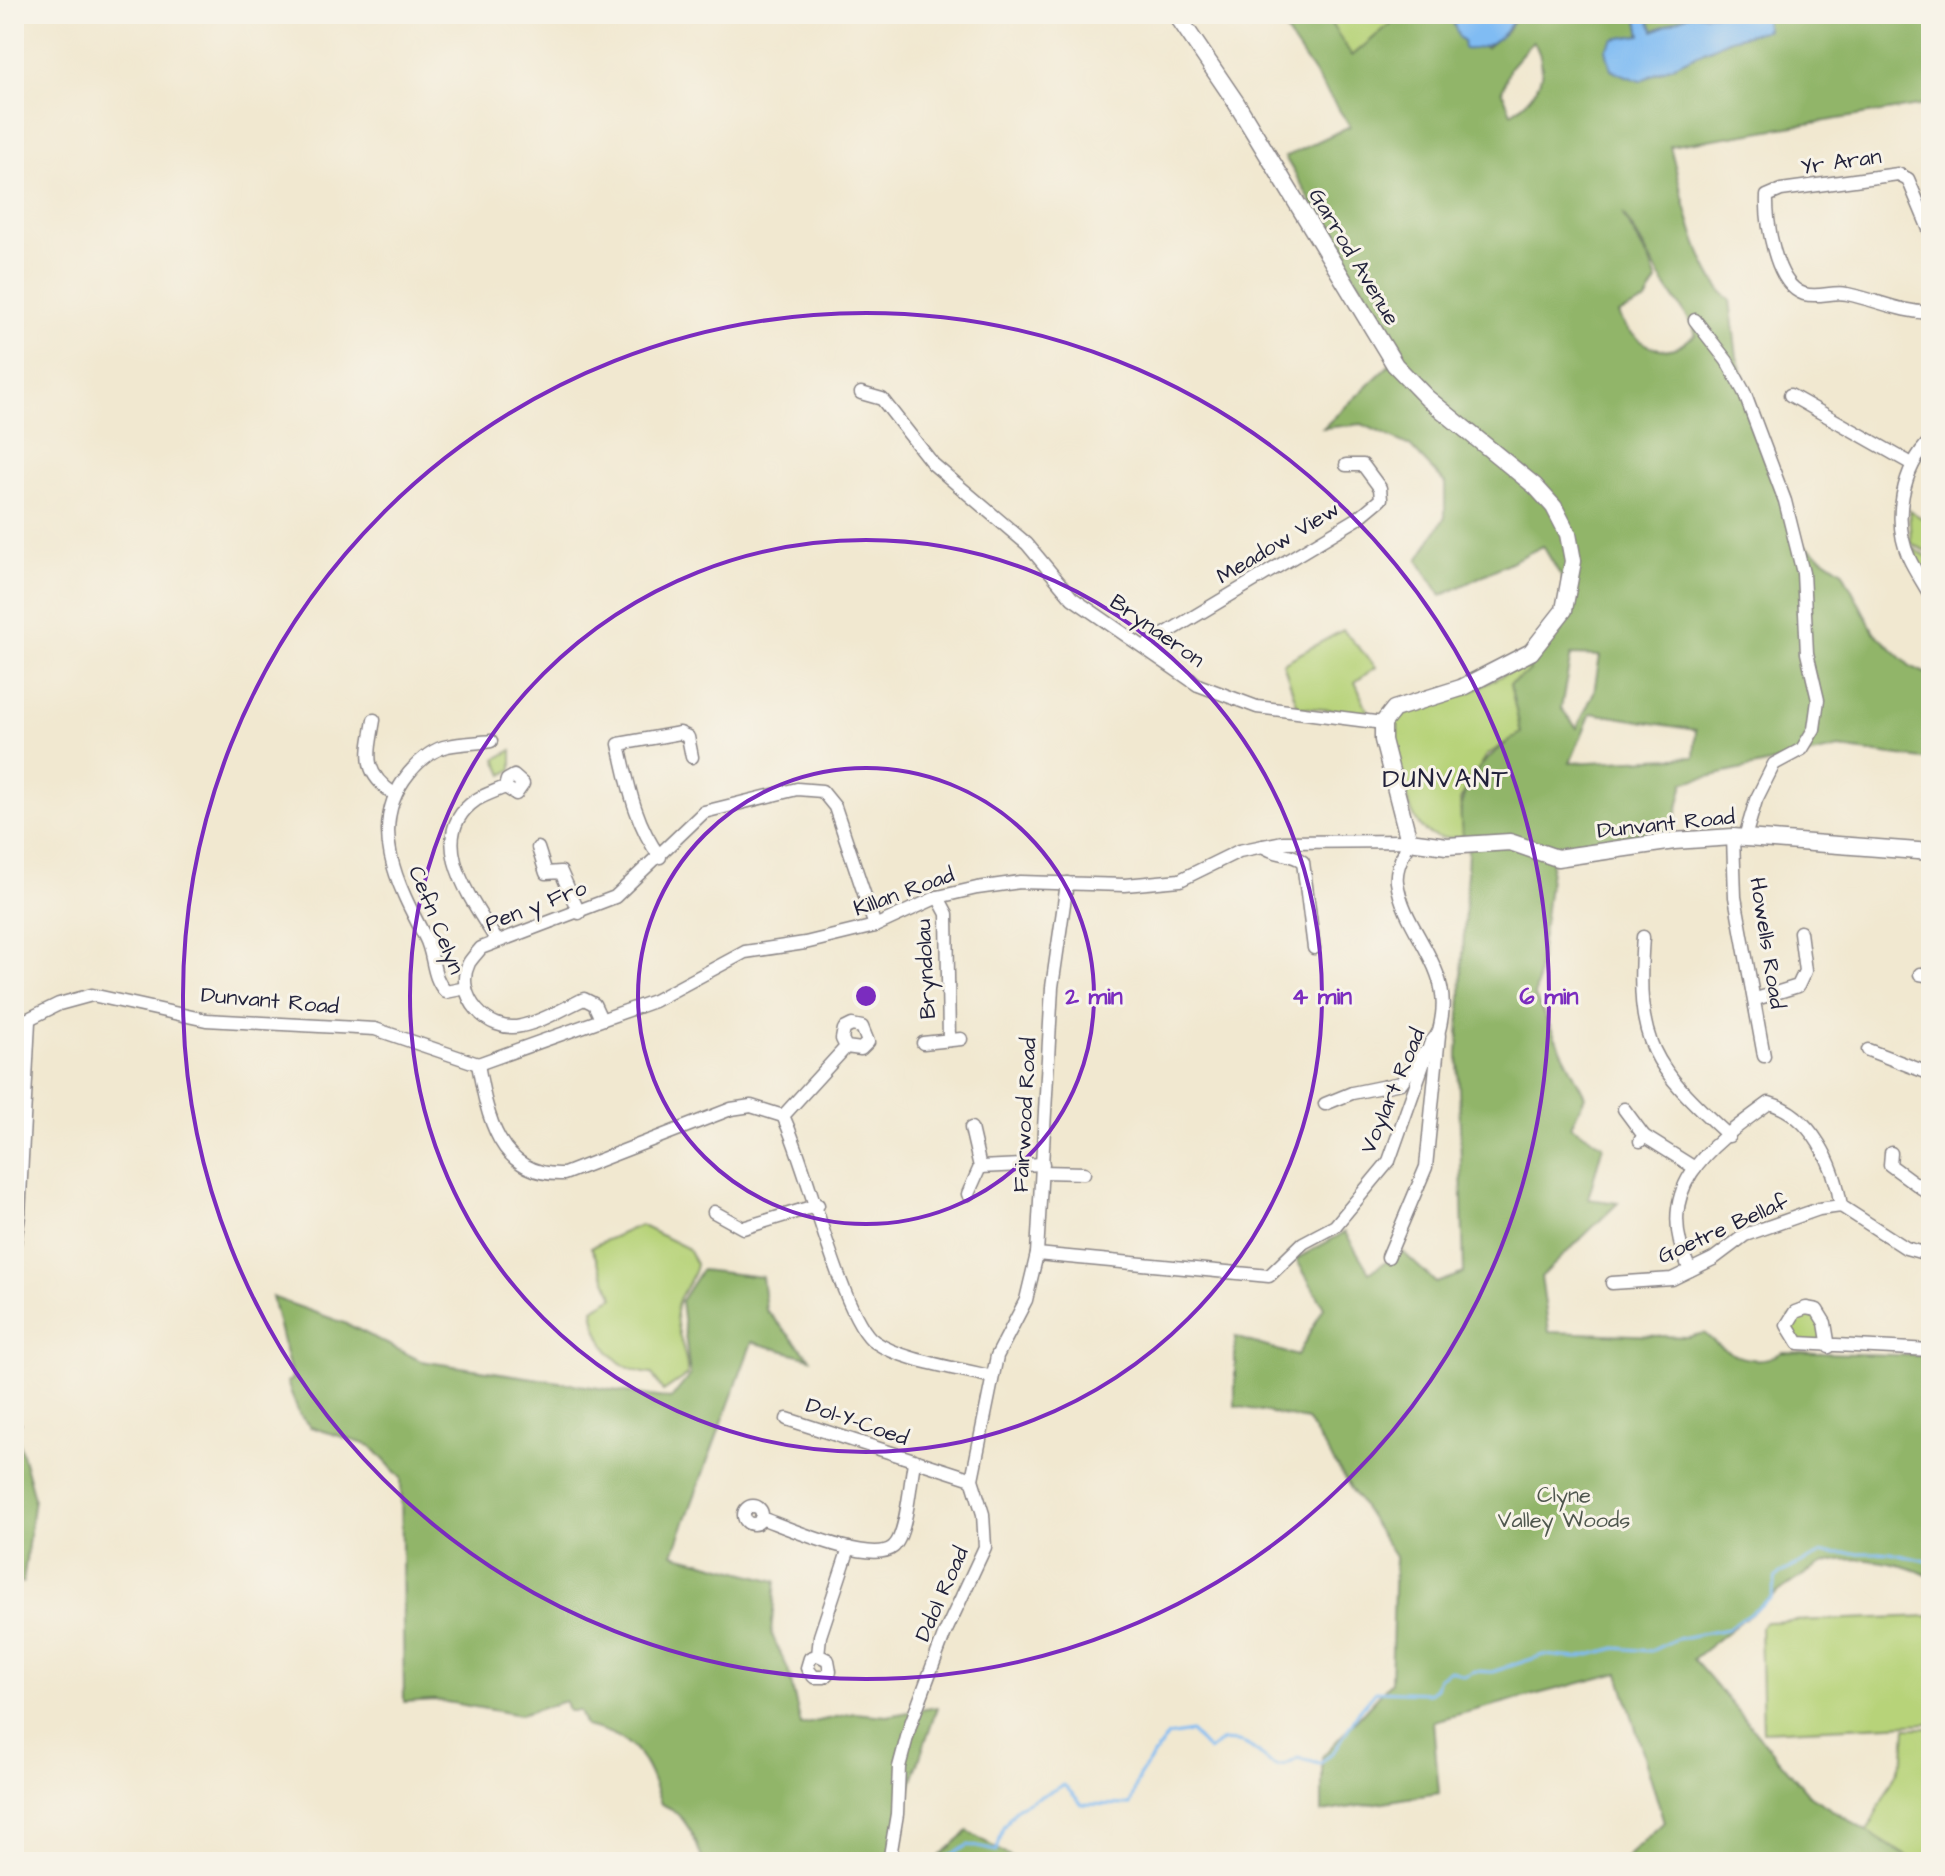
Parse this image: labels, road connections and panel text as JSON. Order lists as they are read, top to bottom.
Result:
{
  "streets": {
    "main road": ["Garrod Avenue", "Dunvant Road"],
    "street": [
      "Yr Aran",
      "Meadow View",
      "Brynaeron",
      "Killan Road",
      "Pen y Fro",
      "Cefn Celyn",
      "Howells Road",
      "Bryndolau",
      "Voylart Road",
      "Fairwood Road",
      "Goetre Bellaf",
      "Dol-Y-Coed",
      "Ddol Road"
    ]
  },
  "crossings": [
    ["Garrod Avenue", "Brynaeron"],
    ["Meadow View", "Brynaeron"],
    ["Dunvant Road", "Killan Road"],
    ["Dunvant Road", "Howells Road"],
    ["Dunvant Road", "Voylart Road"],
    ["Killan Road", "Pen y Fro"],
    ["Killan Road", "Bryndolau"],
    ["Killan Road", "Voylart Road"],
    ["Killan Road", "Fairwood Road"],
    ["Pen y Fro", "Cefn Celyn"],
    ["Voylart Road", "Fairwood Road"],
    ["Fairwood Road", "Ddol Road"],
    ["Dol-Y-Coed", "Ddol Road"]
  ],
  "districts": ["DUNVANT"],
  "parks": ["Clyne Valley Woods"],
  "rings": ["2 min", "4 min", "6 min"]
}
